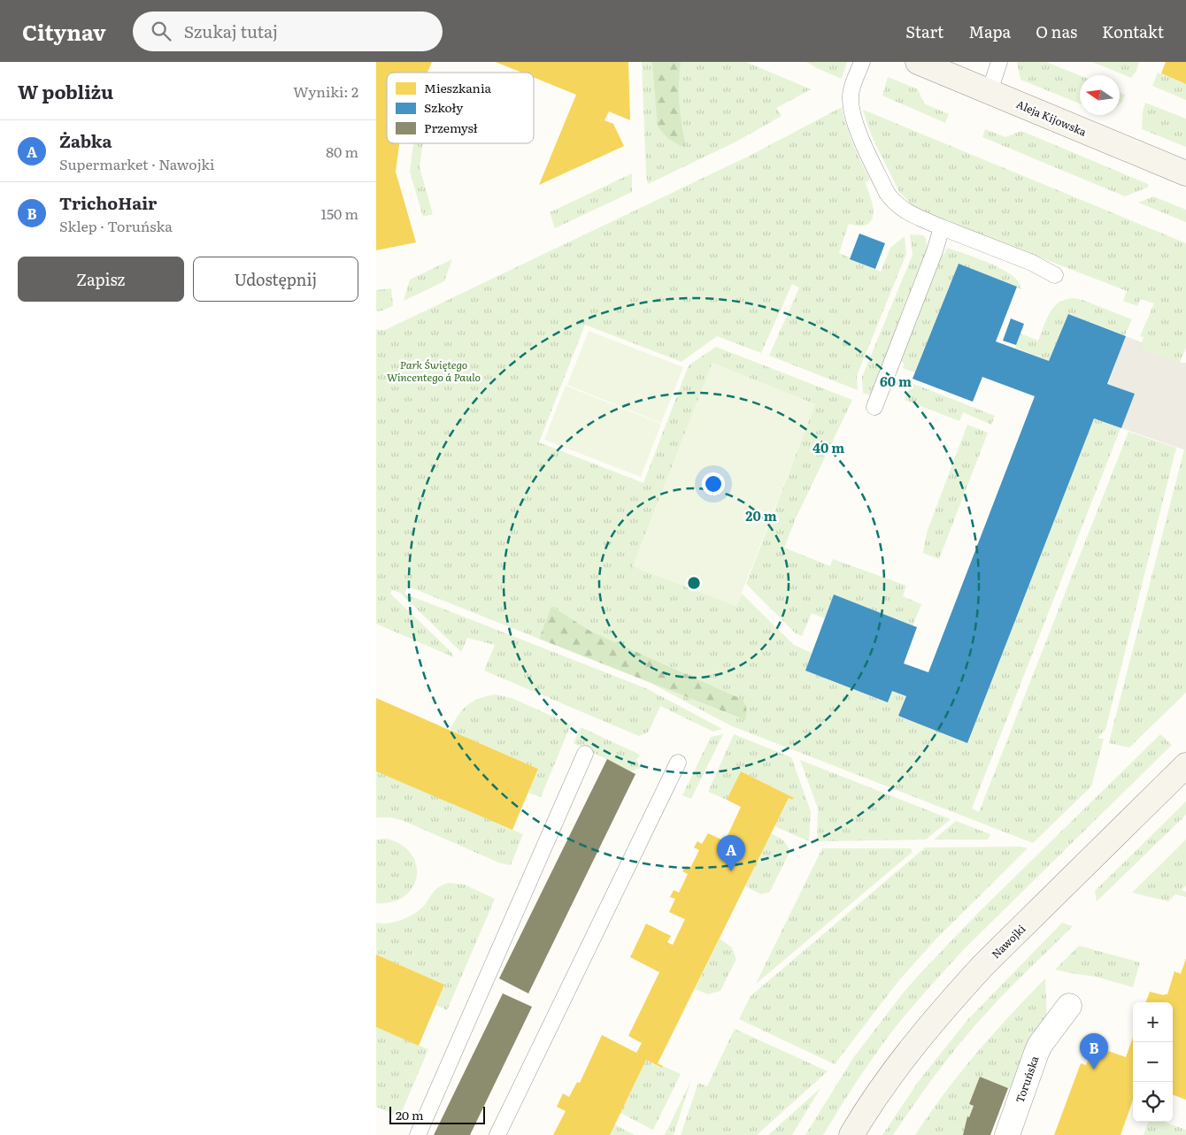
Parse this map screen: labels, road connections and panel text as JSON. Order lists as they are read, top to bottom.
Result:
{
  "streets": {
    "main road": ["Aleja Kijowska", "Nawojki"],
    "street": ["Toruńska"]
  },
  "parks": ["Park Świętego Wincentego á Paulo"],
  "legend": ["Mieszkania", "Szkoły", "Przemysł"],
  "scale_bar": "20 m",
  "north": "left",
  "page": {
    "header": "Citynav",
    "search": "Szukaj tutaj",
    "nav": [
      "Start",
      "Mapa",
      "O nas",
      "Kontakt"
    ],
    "heading": ["W pobliżu", "Wyniki: 2"],
    "list": [
      {
        "mark": "A",
        "name": "Żabka",
        "note": "Supermarket · Nawojki",
        "value": "80 m"
      },
      {
        "mark": "B",
        "name": "TrichoHair",
        "note": "Sklep · Toruńska",
        "value": "150 m"
      }
    ],
    "buttons": ["Zapisz", "Udostępnij"],
    "pins": ["A", "B"],
    "map_buttons": ["+", "−"],
    "scale": "20 m"
  },
  "rings": ["60 m", "40 m", "20 m"]
}
